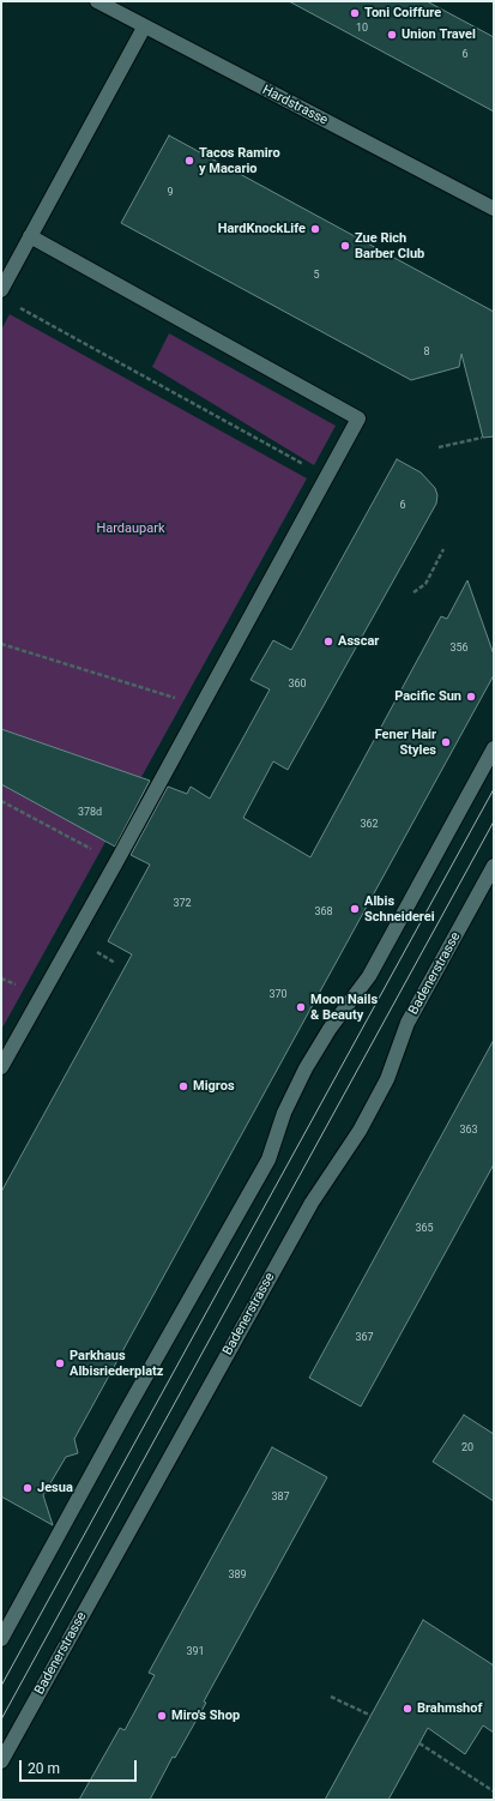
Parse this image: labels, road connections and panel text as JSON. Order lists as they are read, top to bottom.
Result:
{
  "streets": {
    "street": ["Hardstrasse", "Badenerstrasse"]
  },
  "parks": ["Hardaupark"],
  "places": [
    "Toni Coiffure",
    "Union Travel",
    "Tacos Ramiro y Macario",
    "HardKnockLife",
    "Zue Rich Barber Club",
    "Asscar",
    "Pacific Sun",
    "Fener Hair Styles",
    "Albis Schneiderei",
    "Moon Nails & Beauty",
    "Migros",
    "Parkhaus Albisriederplatz",
    "Jesua",
    "Brahmshof",
    "Miro's Shop"
  ],
  "house_numbers": [
    "10",
    "6",
    "9",
    "5",
    "8",
    "6",
    "356",
    "360",
    "378d",
    "362",
    "372",
    "368",
    "370",
    "363",
    "365",
    "367",
    "20",
    "387",
    "389",
    "391"
  ],
  "scale_bar": "20 m"
}
